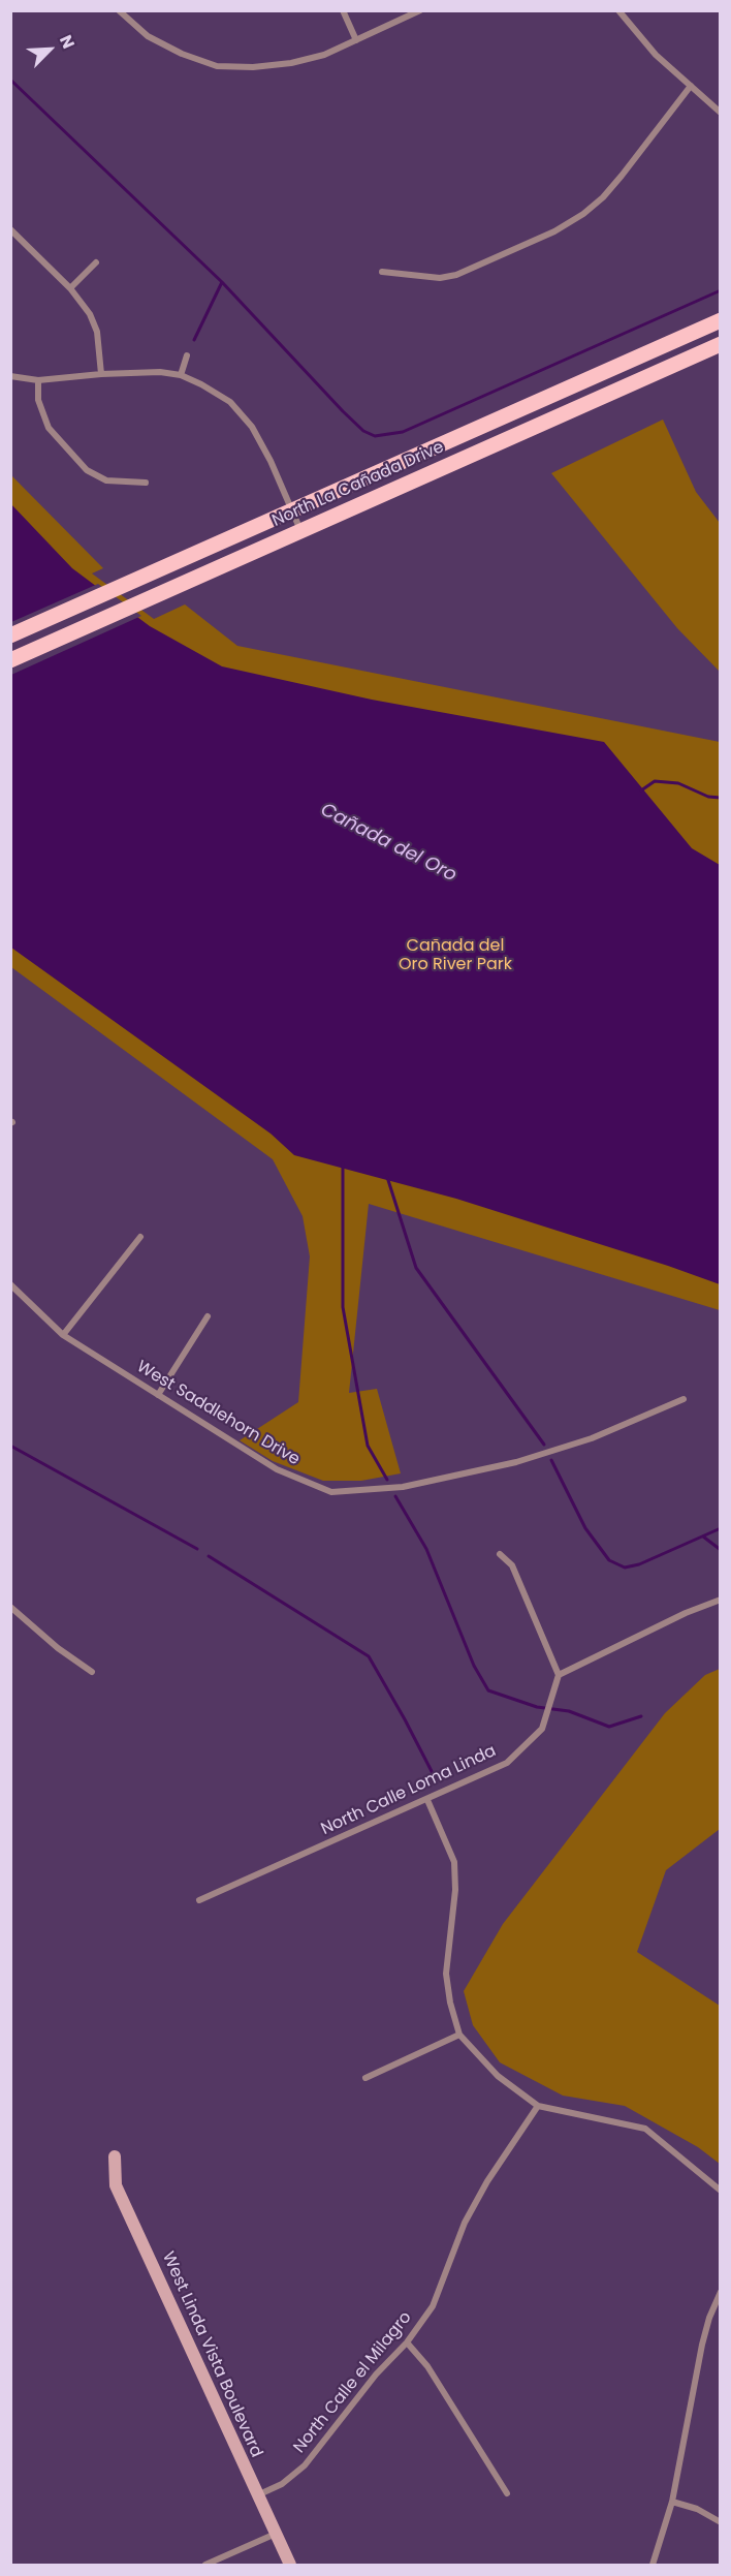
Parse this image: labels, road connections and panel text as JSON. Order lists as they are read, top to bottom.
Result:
{
  "streets": {
    "main road": ["North La Cañada Drive"],
    "street": [
      "West Saddlehorn Drive",
      "North Calle Loma Linda",
      "West Linda Vista Boulevard",
      "North Calle el Milagro"
    ]
  },
  "crossings": [
    ["West Linda Vista Boulevard", "North Calle el Milagro"]
  ],
  "water": ["Cañada del Oro"],
  "parks": ["Cañada del Oro River Park"],
  "north": "top right"
}
